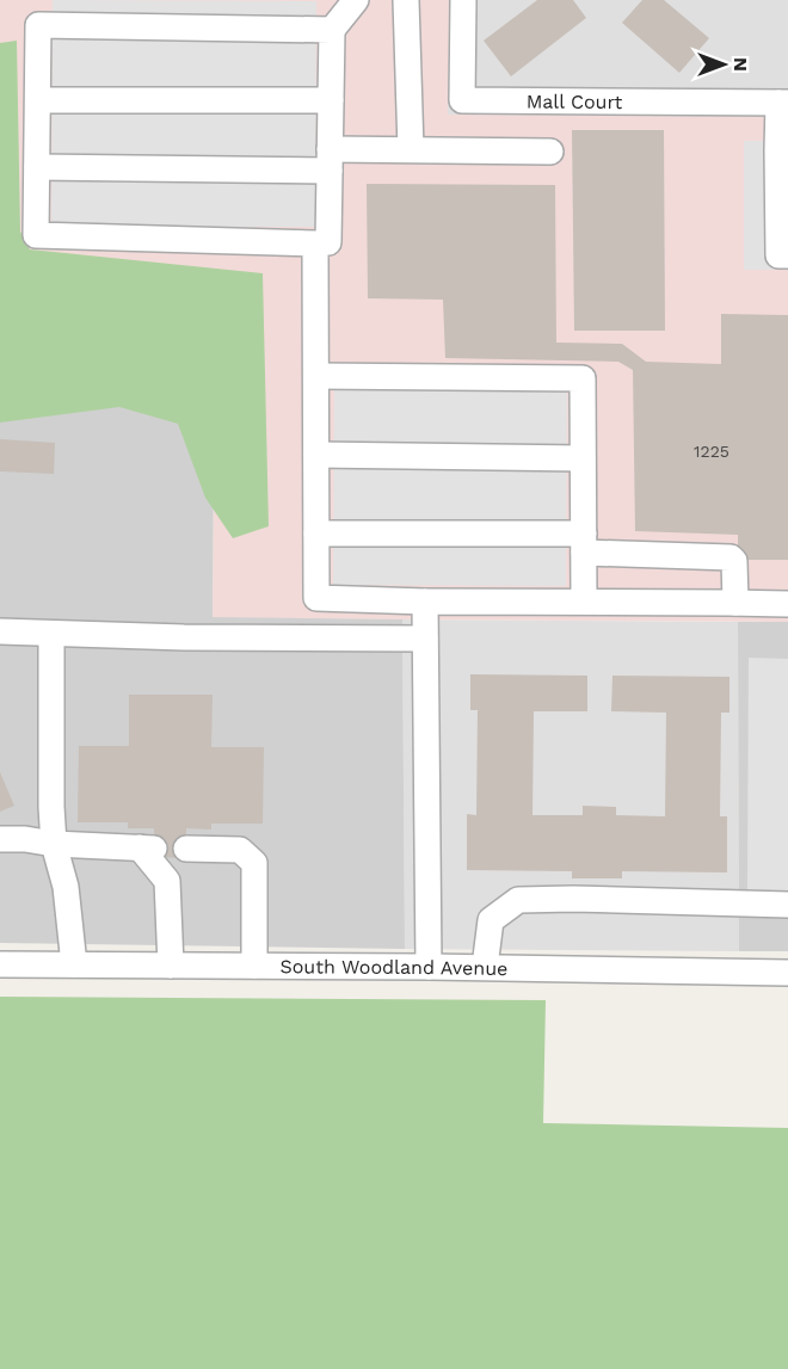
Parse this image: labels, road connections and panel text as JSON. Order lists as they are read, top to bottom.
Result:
{
  "streets": {
    "street": ["Mall Court", "South Woodland Avenue"]
  },
  "house_numbers": ["1225"],
  "north": "right"
}
